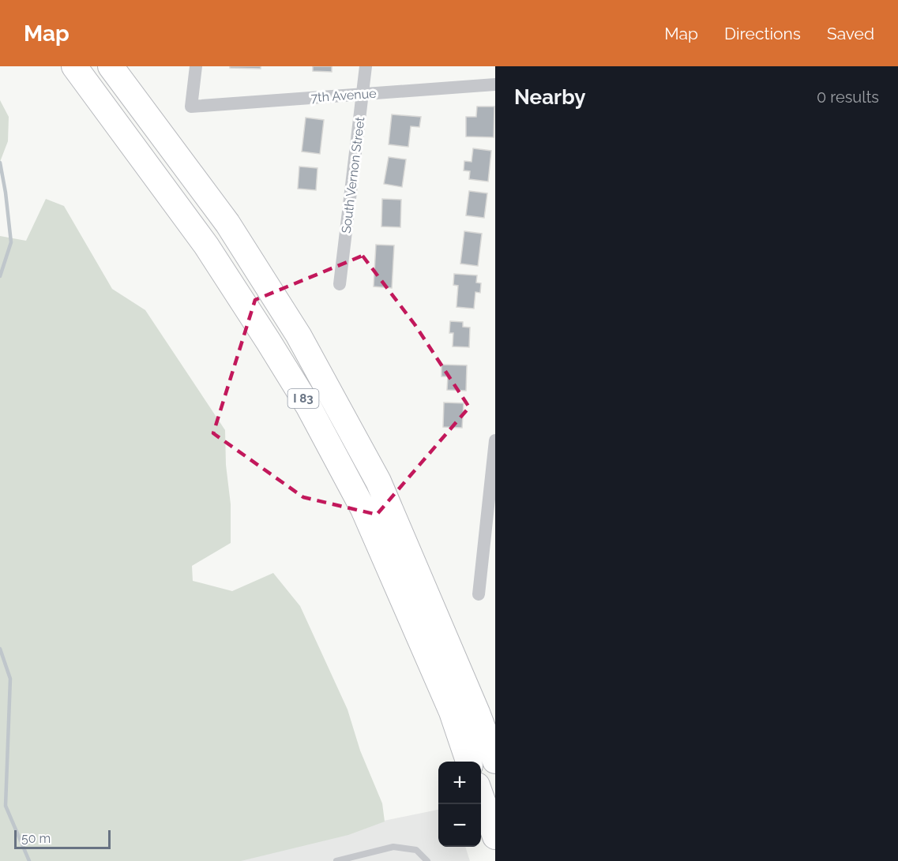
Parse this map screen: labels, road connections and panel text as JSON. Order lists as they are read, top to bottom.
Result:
{
  "streets": {
    "highway": ["I 83"],
    "street": ["7th Avenue", "South Vernon Street"]
  },
  "crossings": [
    ["7th Avenue", "South Vernon Street"]
  ],
  "scale_bar": "50 m",
  "page": {
    "header": "Map",
    "nav": ["Map", "Directions", "Saved"],
    "heading": ["Nearby", "0 results"],
    "map_buttons": ["+", "−"],
    "scale": "50 m"
  }
}
